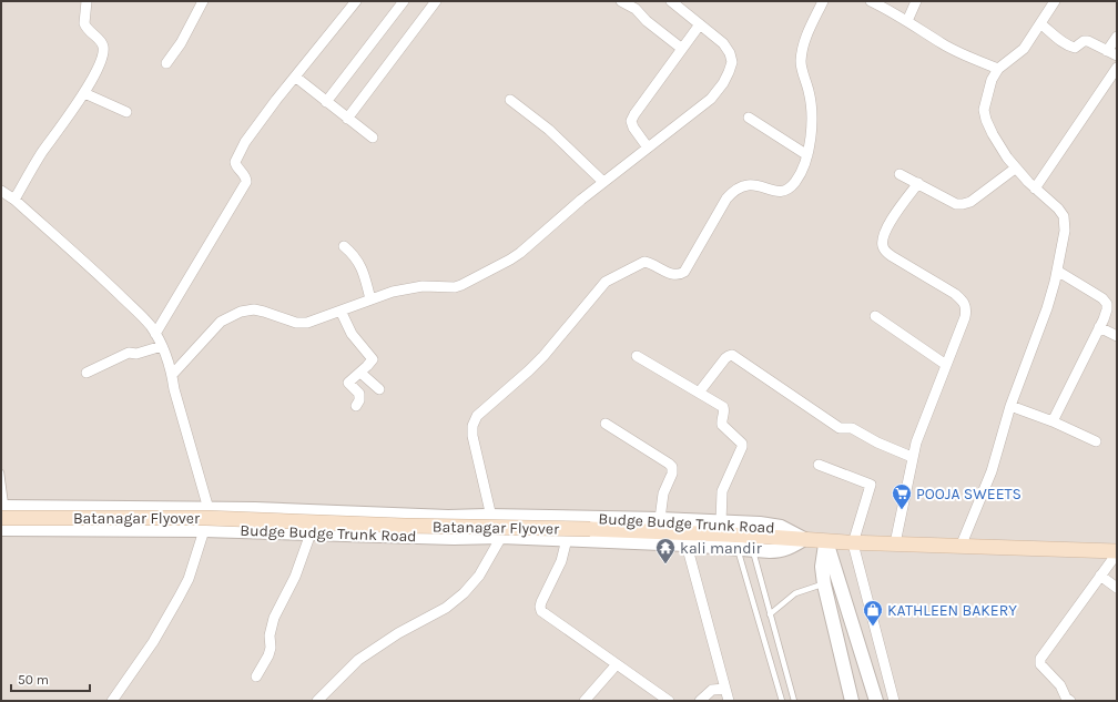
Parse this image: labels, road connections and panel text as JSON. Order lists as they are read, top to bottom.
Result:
{
  "streets": {
    "main road": ["Batanagar Flyover"],
    "street": ["Budge Budge Trunk Road"]
  },
  "crossings": [
    ["Batanagar Flyover", "Budge Budge Trunk Road"]
  ],
  "places": {
    "supermarket": ["POOJA SWEETS"],
    "temple": ["kali mandir"],
    "shop": ["KATHLEEN BAKERY"]
  },
  "scale_bar": "50 m"
}
